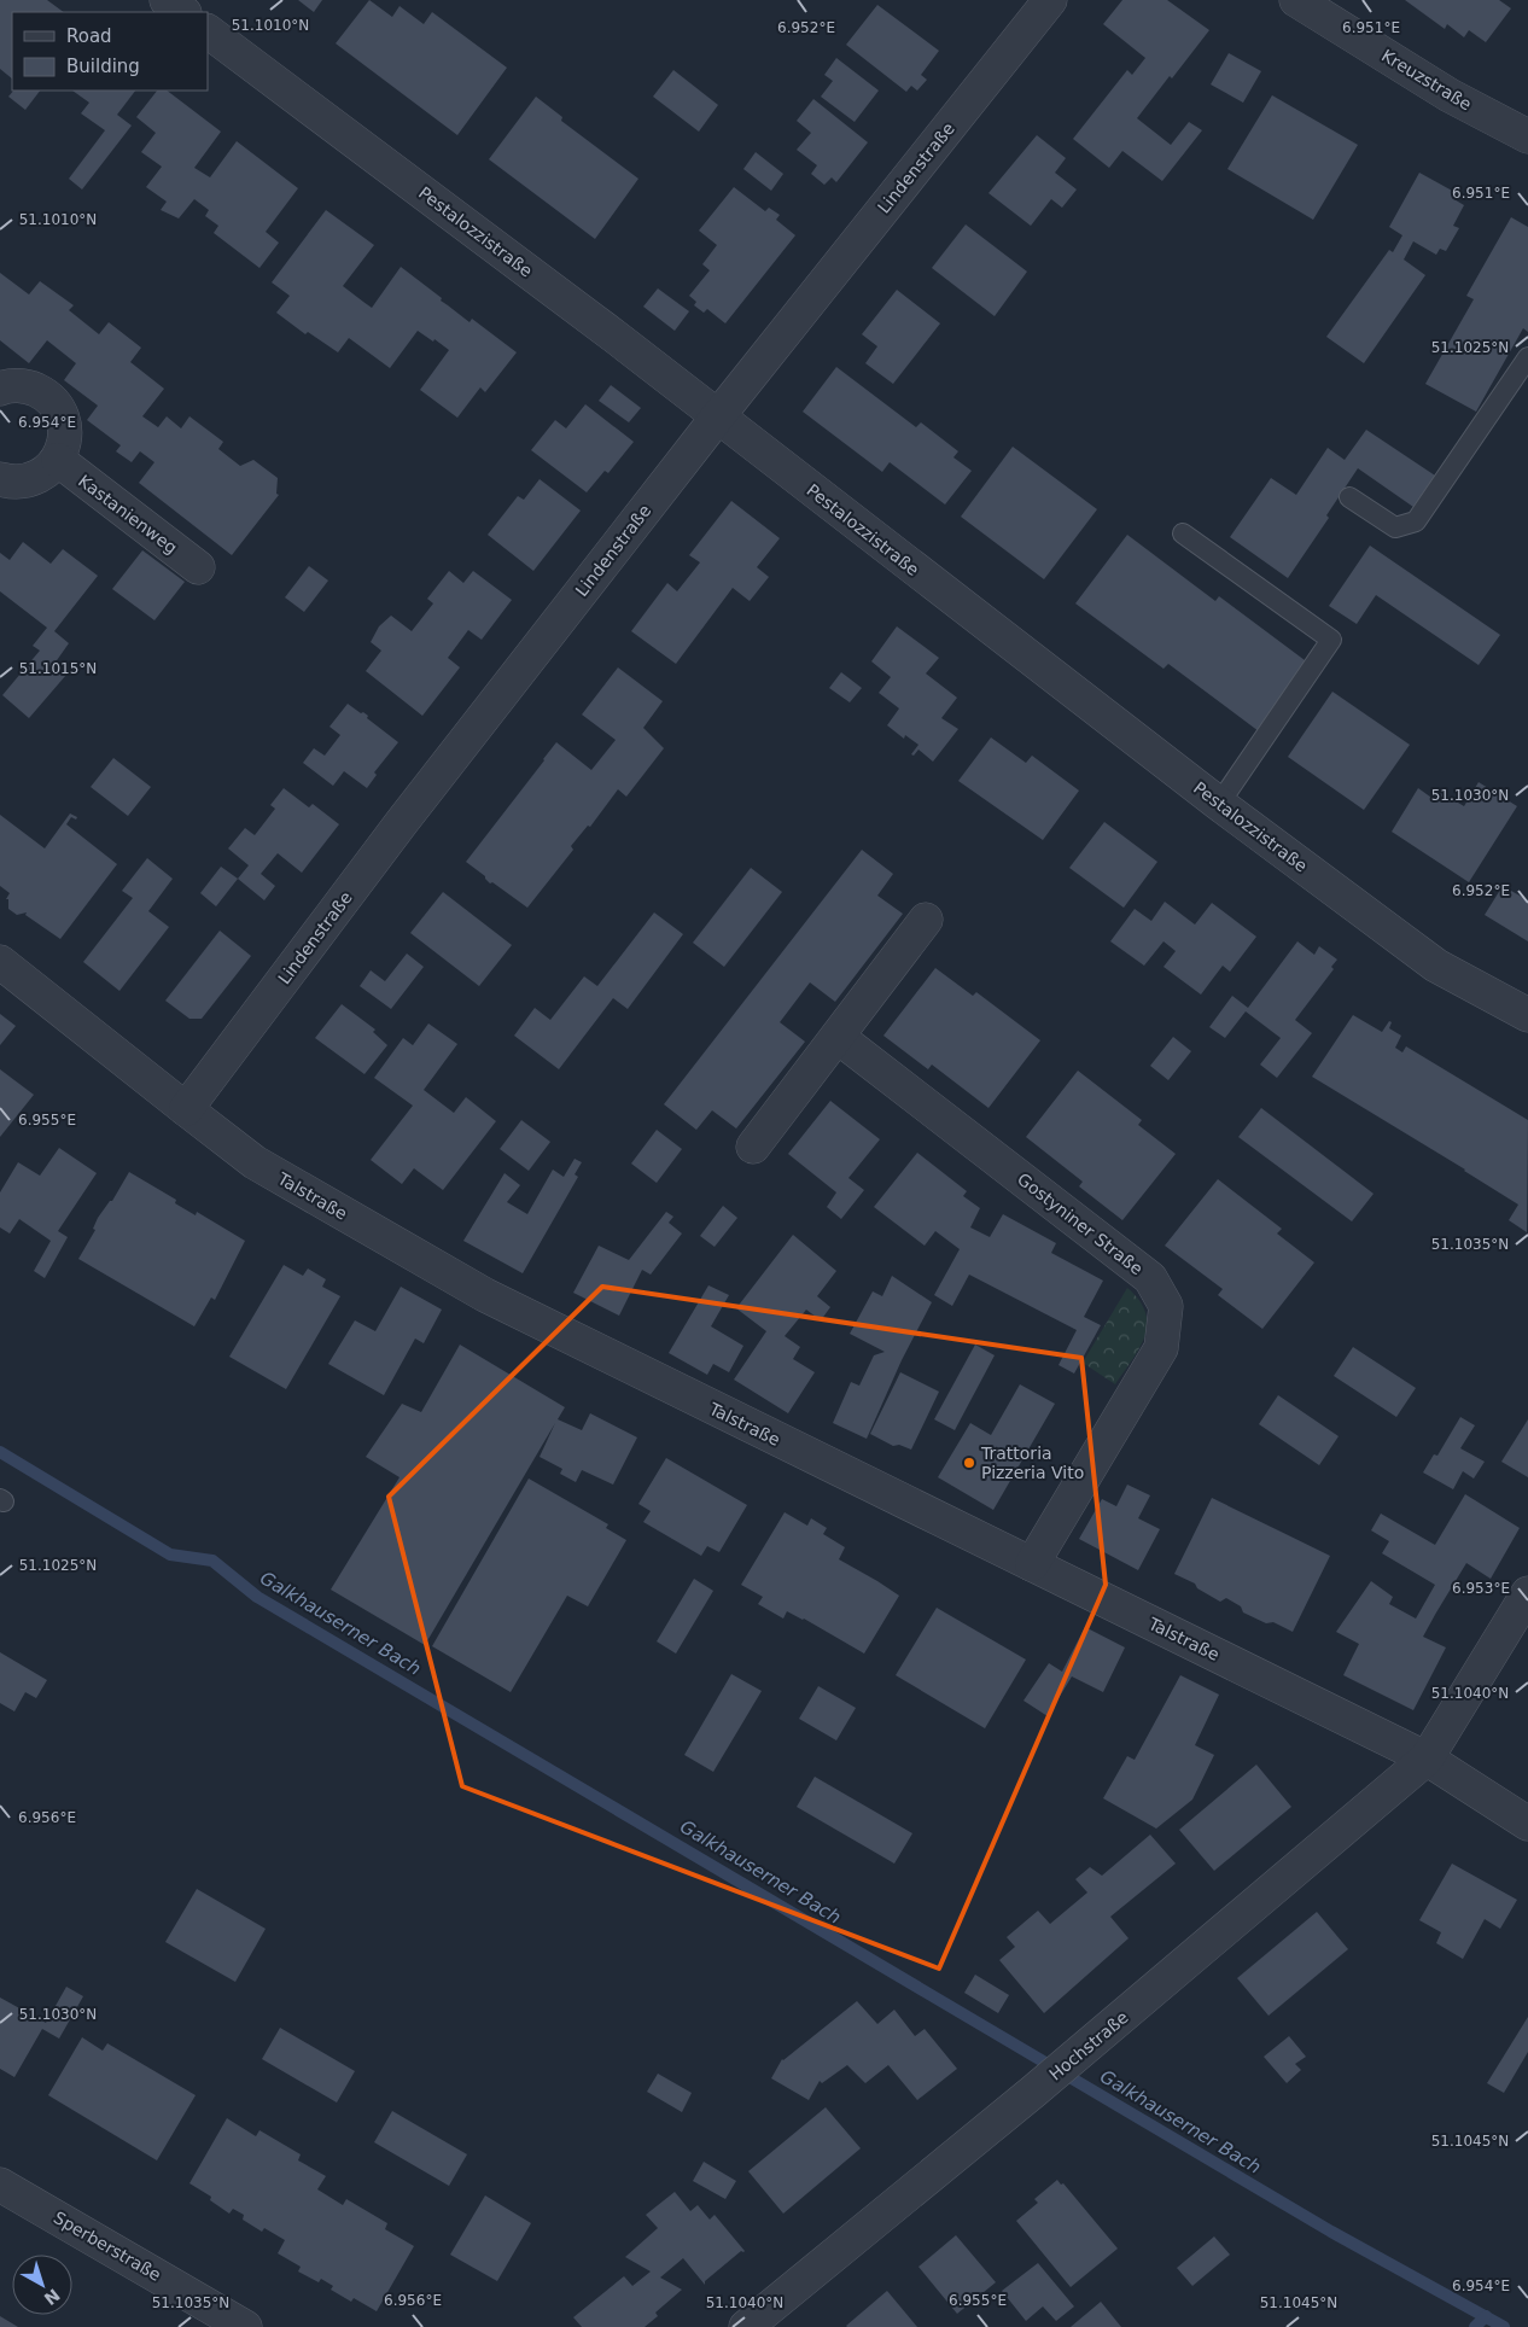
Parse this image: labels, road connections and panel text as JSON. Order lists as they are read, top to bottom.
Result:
{
  "streets": {
    "street": [
      "Kreuzstraße",
      "Lindenstraße",
      "Pestalozzistraße",
      "Kastanienweg",
      "Talstraße",
      "Gostyniner Straße",
      "Hochstraße",
      "Sperberstraße"
    ]
  },
  "crossings": [
    ["Lindenstraße", "Pestalozzistraße"],
    ["Lindenstraße", "Talstraße"],
    ["Talstraße", "Gostyniner Straße"],
    ["Talstraße", "Hochstraße"]
  ],
  "water": ["Galkhauserner Bach"],
  "places": ["Trattoria Pizzeria Vito"],
  "legend": ["Road", "Building"],
  "north": "bottom right",
  "coordinates": [
    "51.1010°N",
    "6.952°E",
    "6.951°E",
    "51.1025°N",
    "6.954°E",
    "51.1015°N",
    "51.1030°N",
    "6.955°E",
    "51.1035°N",
    "6.953°E",
    "51.1040°N",
    "6.956°E",
    "51.1045°N"
  ]
}
